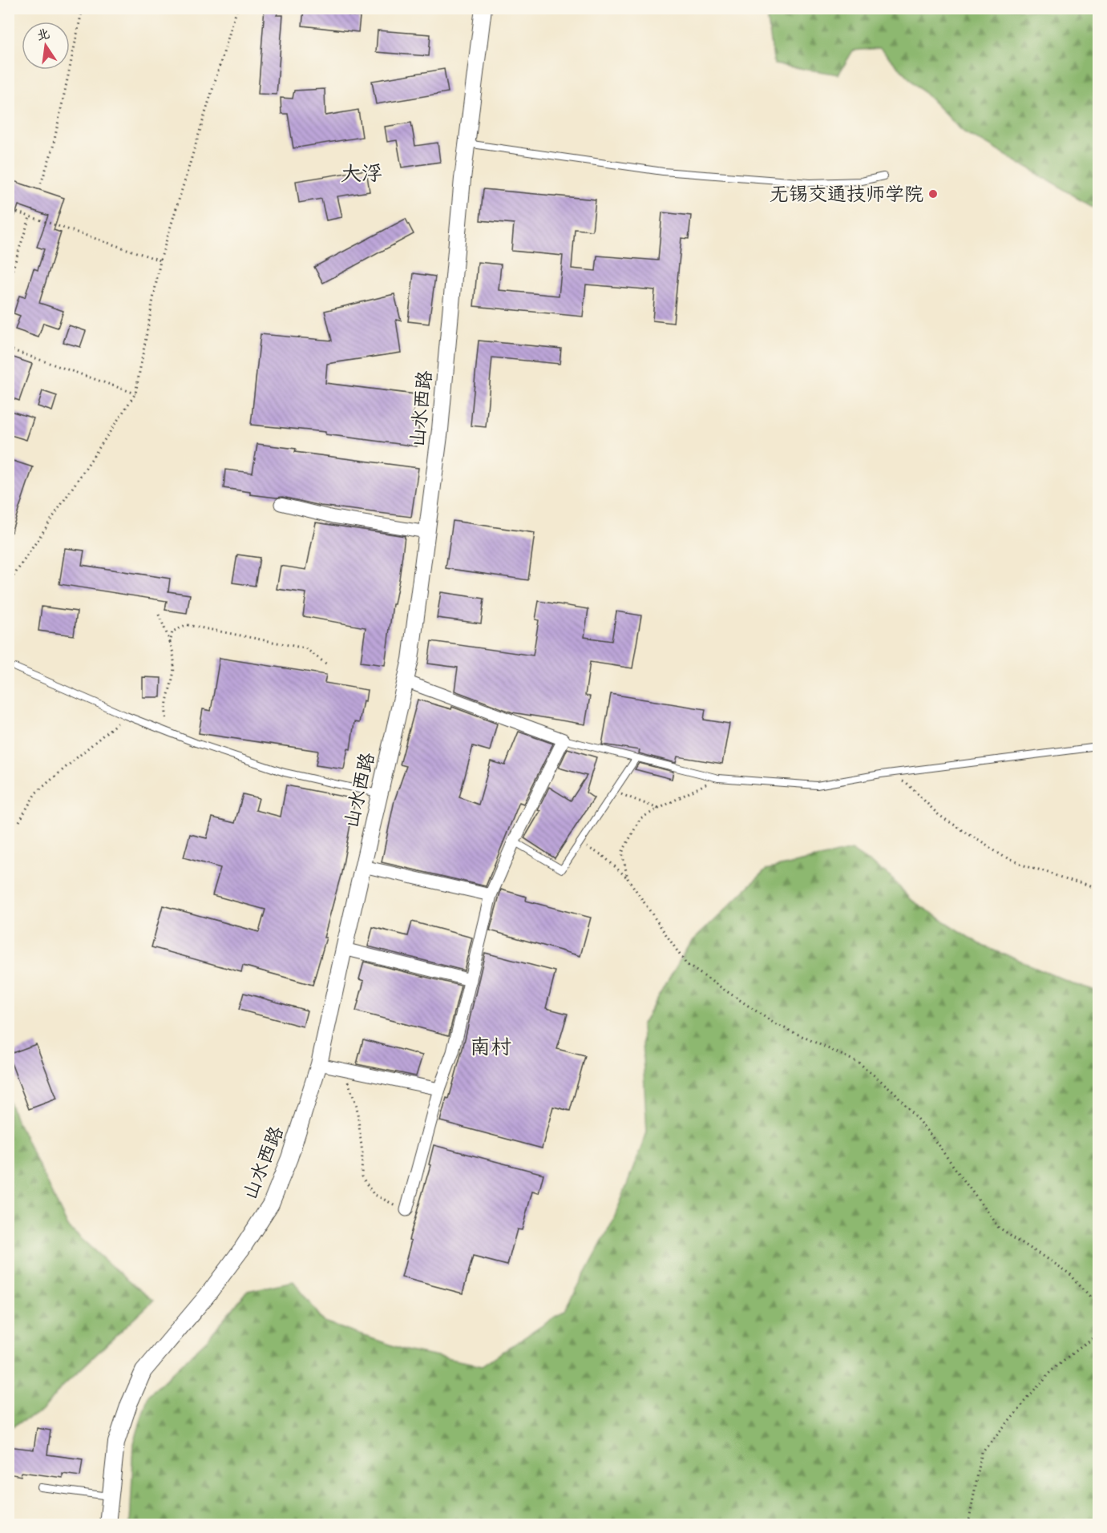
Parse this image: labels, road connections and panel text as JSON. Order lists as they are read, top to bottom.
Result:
{
  "streets": {
    "street": ["山水西路"]
  },
  "districts": ["大浮", "南村"],
  "places": ["无锡交通技师学院"],
  "north": "top"
}
